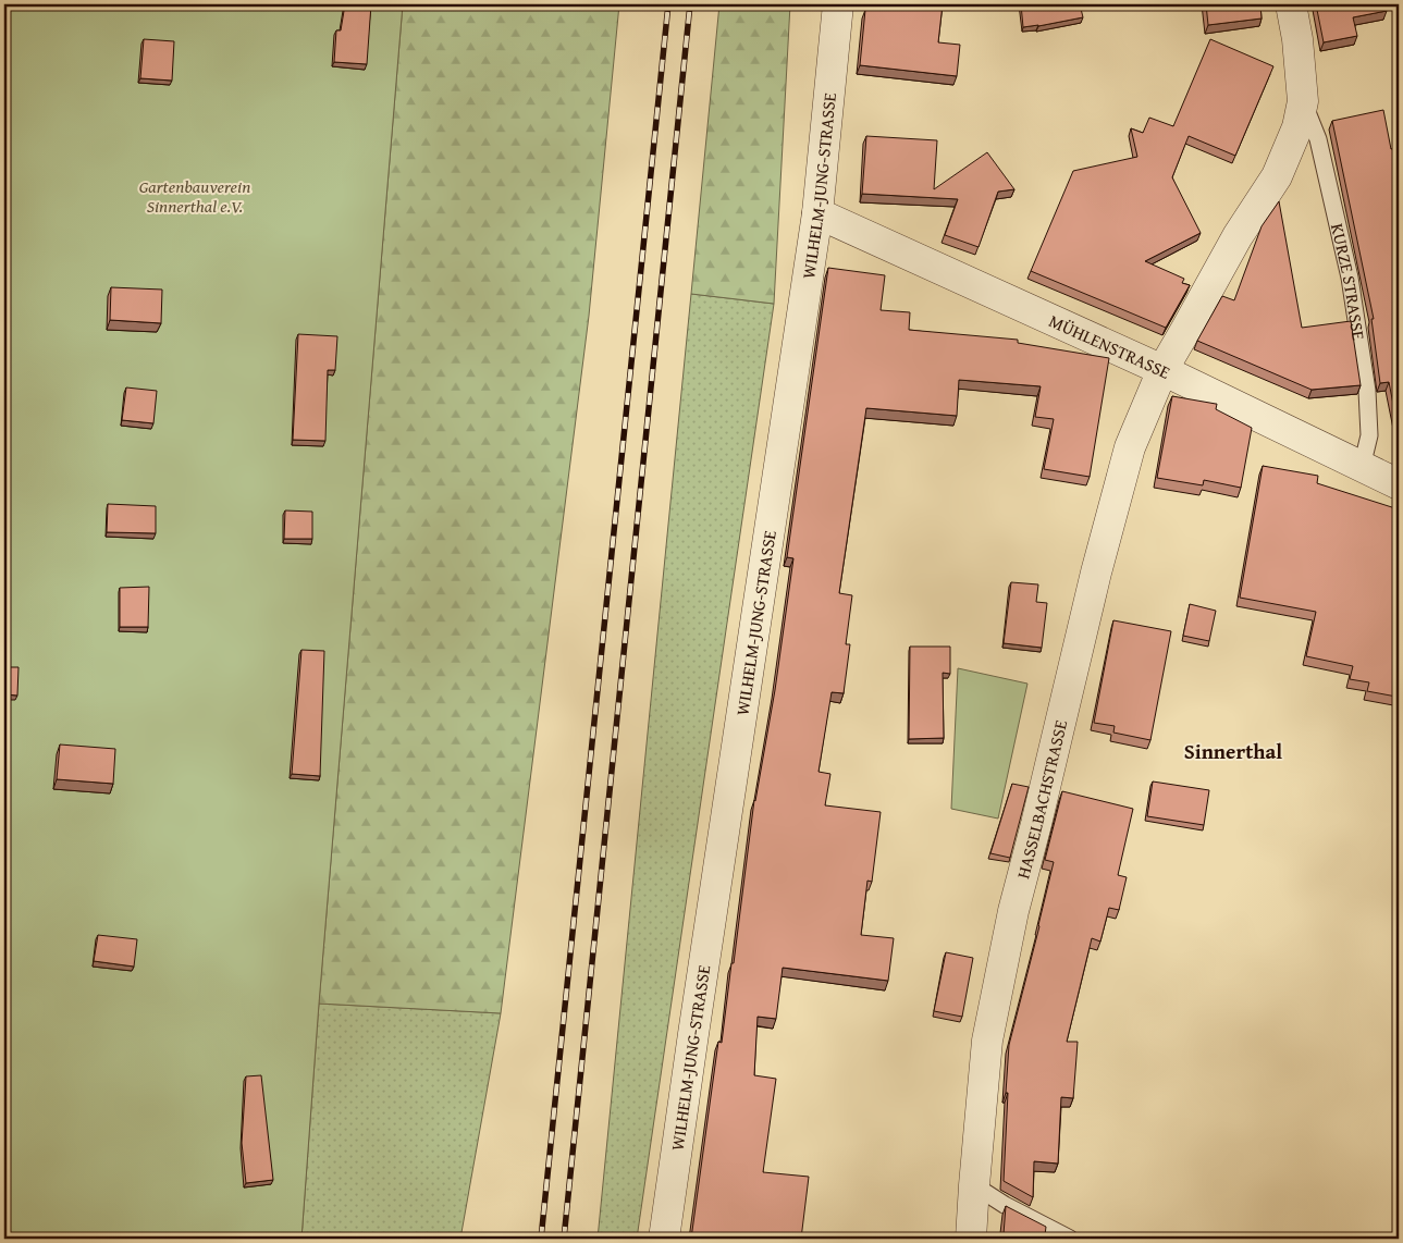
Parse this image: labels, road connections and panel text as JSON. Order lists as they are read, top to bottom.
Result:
{
  "streets": {
    "street": [
      "WILHELM-JUNG-STRASSE",
      "KURZE STRASSE",
      "MÜHLENSTRASSE",
      "HASSELBACHSTRASSE"
    ]
  },
  "crossings": [
    ["WILHELM-JUNG-STRASSE", "MÜHLENSTRASSE"],
    ["KURZE STRASSE", "MÜHLENSTRASSE"],
    ["KURZE STRASSE", "HASSELBACHSTRASSE"],
    ["MÜHLENSTRASSE", "HASSELBACHSTRASSE"]
  ],
  "districts": ["Sinnerthal"],
  "parks": ["Gartenbauverein Sinnerthal e.V."]
}
